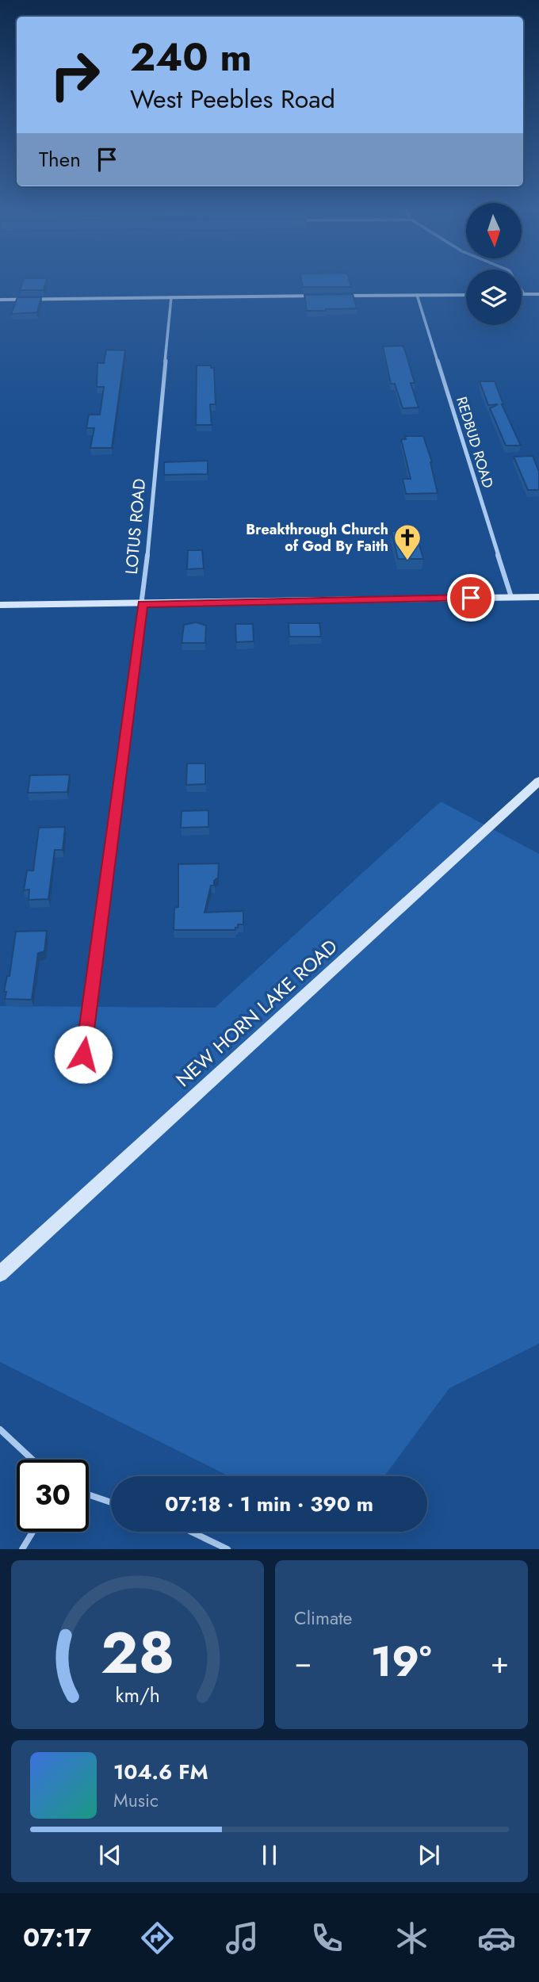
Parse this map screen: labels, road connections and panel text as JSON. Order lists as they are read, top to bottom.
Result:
{
  "streets": {
    "main road": ["NEW HORN LAKE ROAD"],
    "street": ["REDBUD ROAD", "LOTUS ROAD"]
  },
  "places": {
    "church": ["Breakthrough Church of God By Faith"]
  },
  "north": "bottom",
  "page": {
    "turn": ["240 m", "West Peebles Road"],
    "then": "Then",
    "limit": "30",
    "trip": "07:18 · 1 min · 390 m",
    "tile": "Climate",
    "heat": ["−", "19°", "+"],
    "song": ["104.6 FM", "Music"],
    "tabs": "07:17",
    "gauge": ["28", "km/h"]
  }
}
